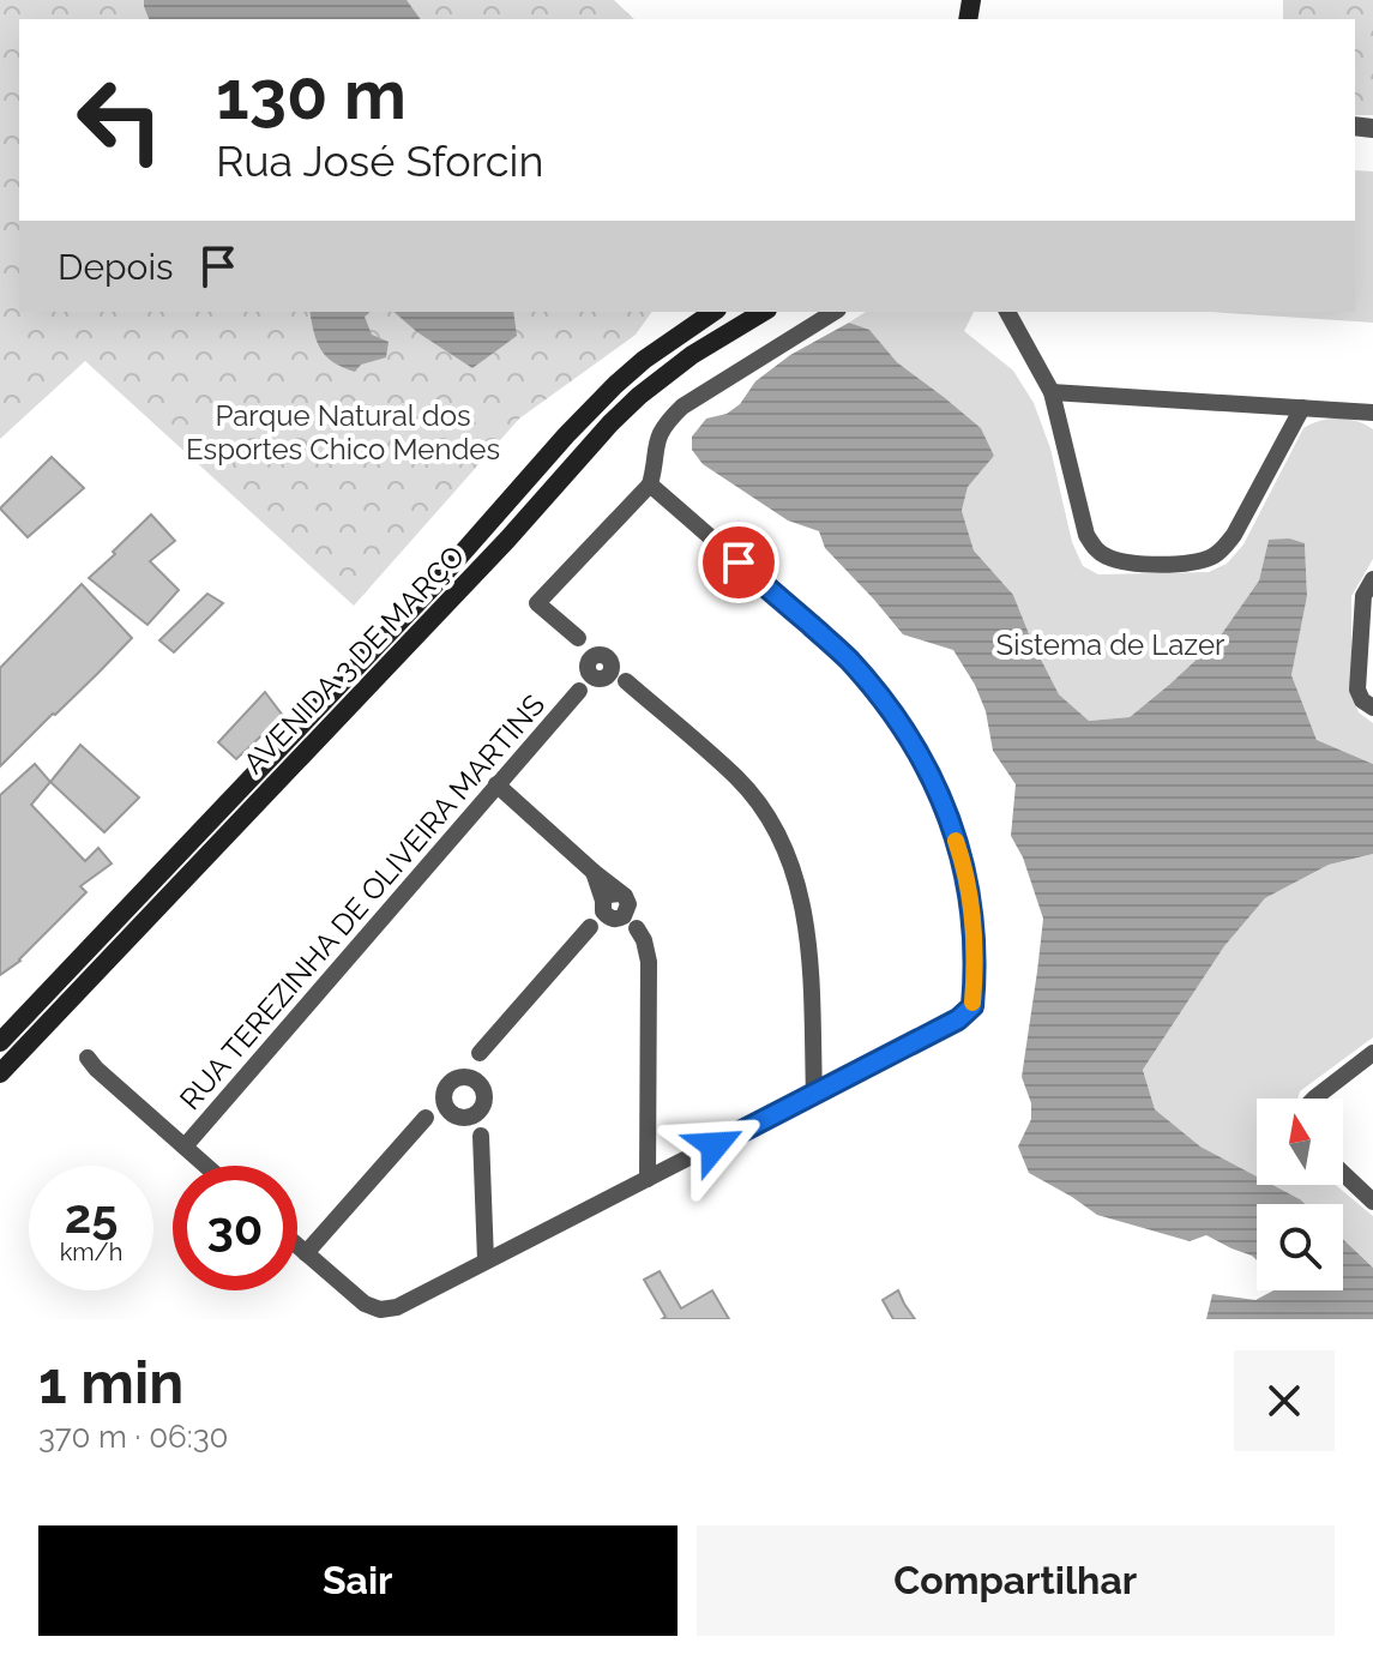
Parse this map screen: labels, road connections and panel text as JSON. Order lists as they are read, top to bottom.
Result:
{
  "streets": {
    "main road": ["AVENIDA 3 DE MARÇO"],
    "street": ["RUA TEREZINHA DE OLIVEIRA MARTINS"]
  },
  "parks": ["Parque Natural dos Esportes Chico Mendes", "Sistema de Lazer"],
  "north": "top",
  "page": {
    "turn": ["130 m", "Rua José Sforcin"],
    "then": "Depois",
    "speed": "25 km/h",
    "limit": "30",
    "heading": ["1 min", "370 m · 06:30"],
    "buttons": ["Sair", "Compartilhar"]
  }
}
